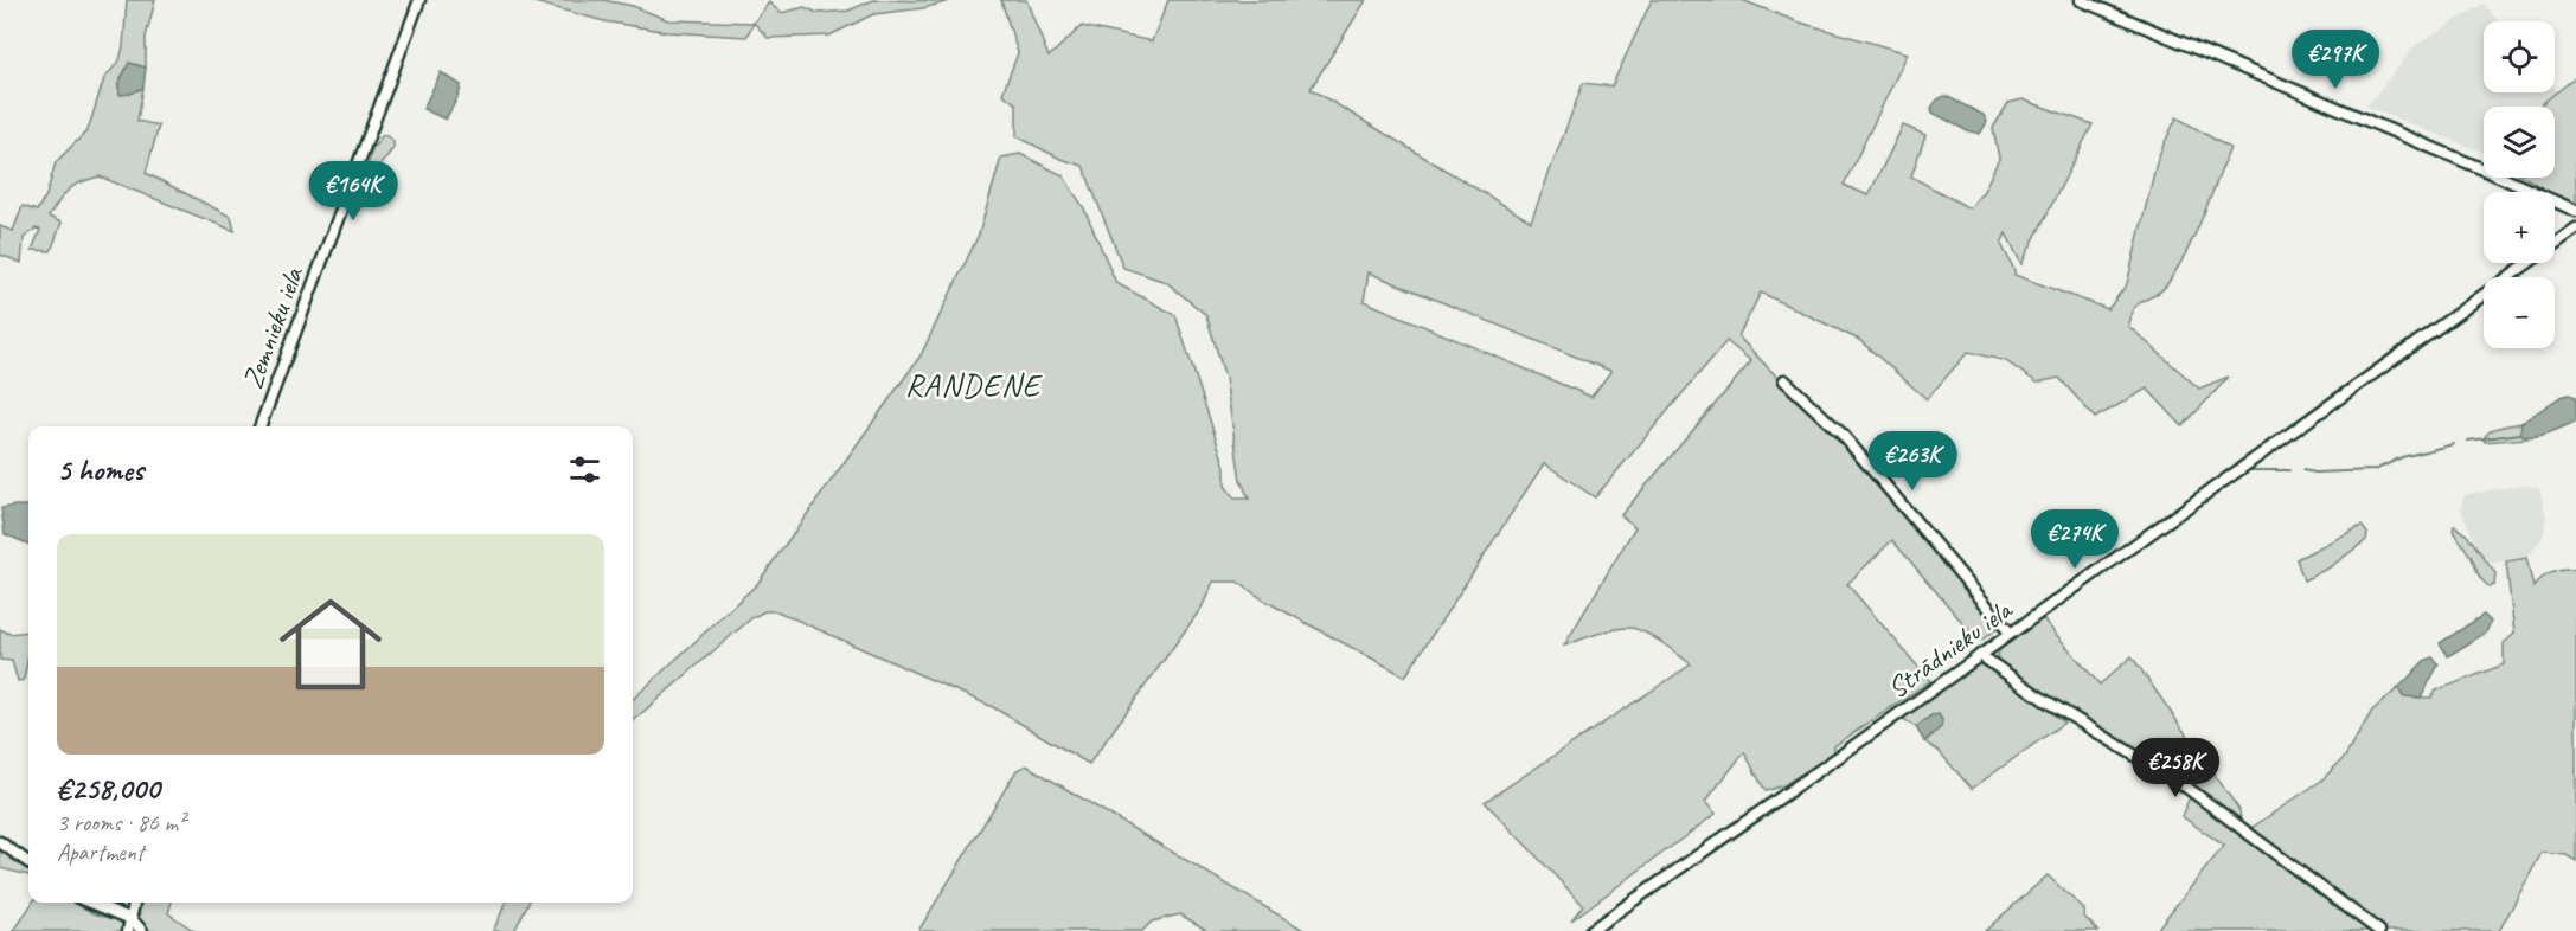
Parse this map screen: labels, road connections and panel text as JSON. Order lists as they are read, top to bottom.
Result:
{
  "streets": {
    "street": ["Zemnieku iela", "Strādnieku iela"]
  },
  "districts": ["RANDENE"],
  "page": {
    "map_buttons": ["+", "−"],
    "price": [
      "€297K",
      "€164K",
      "€263K",
      "€274K",
      "€258K"
    ],
    "heading": "5 homes",
    "list": [
      {
        "name": "€258,000",
        "note": "3 rooms · 86 m² · Apartment"
      }
    ]
  }
}
